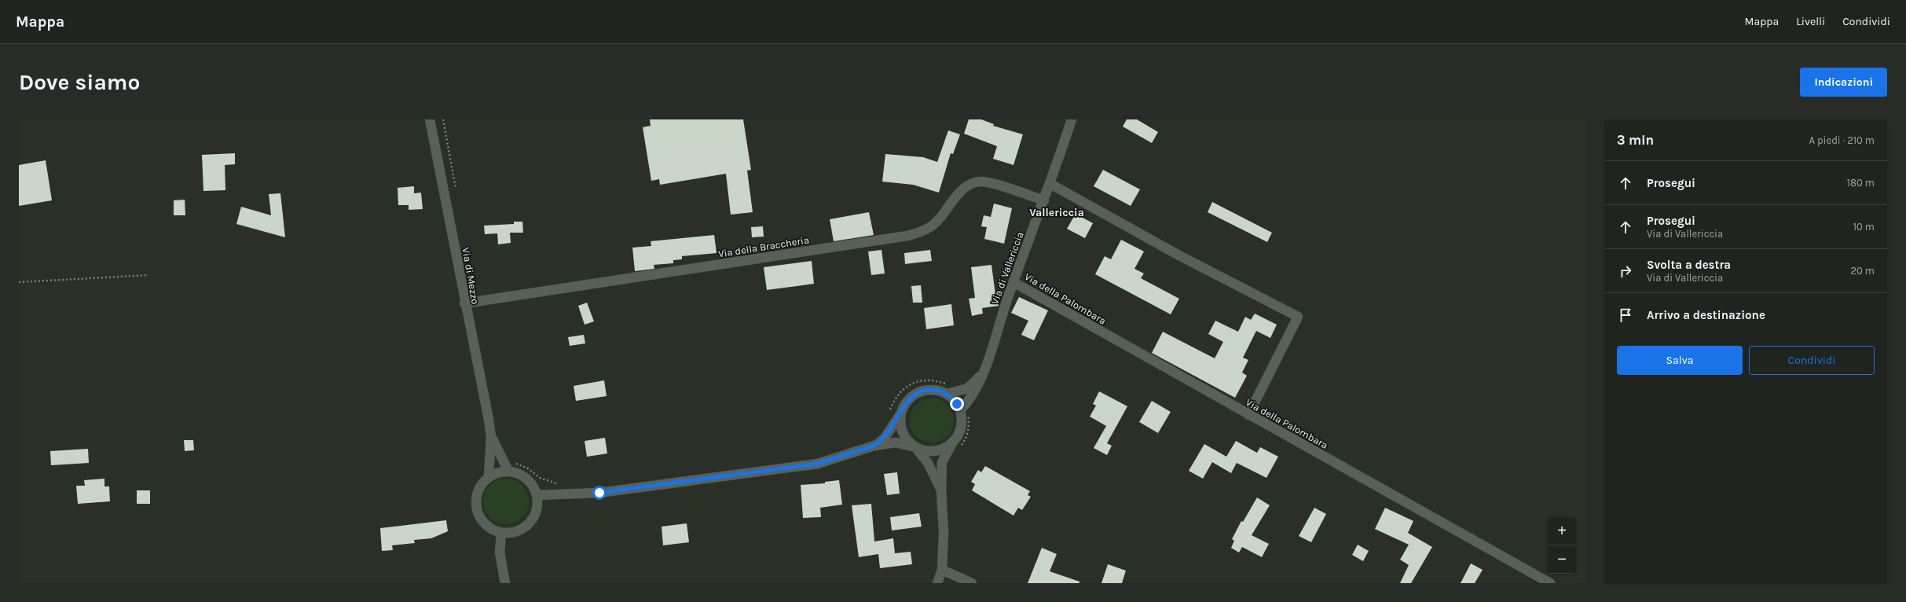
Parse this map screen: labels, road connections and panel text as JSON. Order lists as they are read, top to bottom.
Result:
{
  "streets": {
    "street": [
      "Via della Braccheria",
      "Via di Vallericcia",
      "Via di Mezzo",
      "Via della Palombara"
    ]
  },
  "crossings": [
    ["Via della Braccheria", "Via di Vallericcia"],
    ["Via della Braccheria", "Via di Mezzo"],
    ["Via di Vallericcia", "Via della Palombara"]
  ],
  "districts": ["Vallericcia"],
  "page": {
    "header": "Mappa",
    "nav": ["Mappa", "Livelli", "Condividi"],
    "buttons": [
      "Indicazioni",
      ["Salva", "Condividi"]
    ],
    "title": "Dove siamo",
    "heading": ["3 min", "A piedi · 210 m"],
    "list": [
      ["Prosegui", "180 m"],
      ["Prosegui", "Via di Vallericcia", "10 m"],
      ["Svolta a destra", "Via di Vallericcia", "20 m"],
      "Arrivo a destinazione"
    ],
    "map_buttons": ["+", "−"]
  }
}
